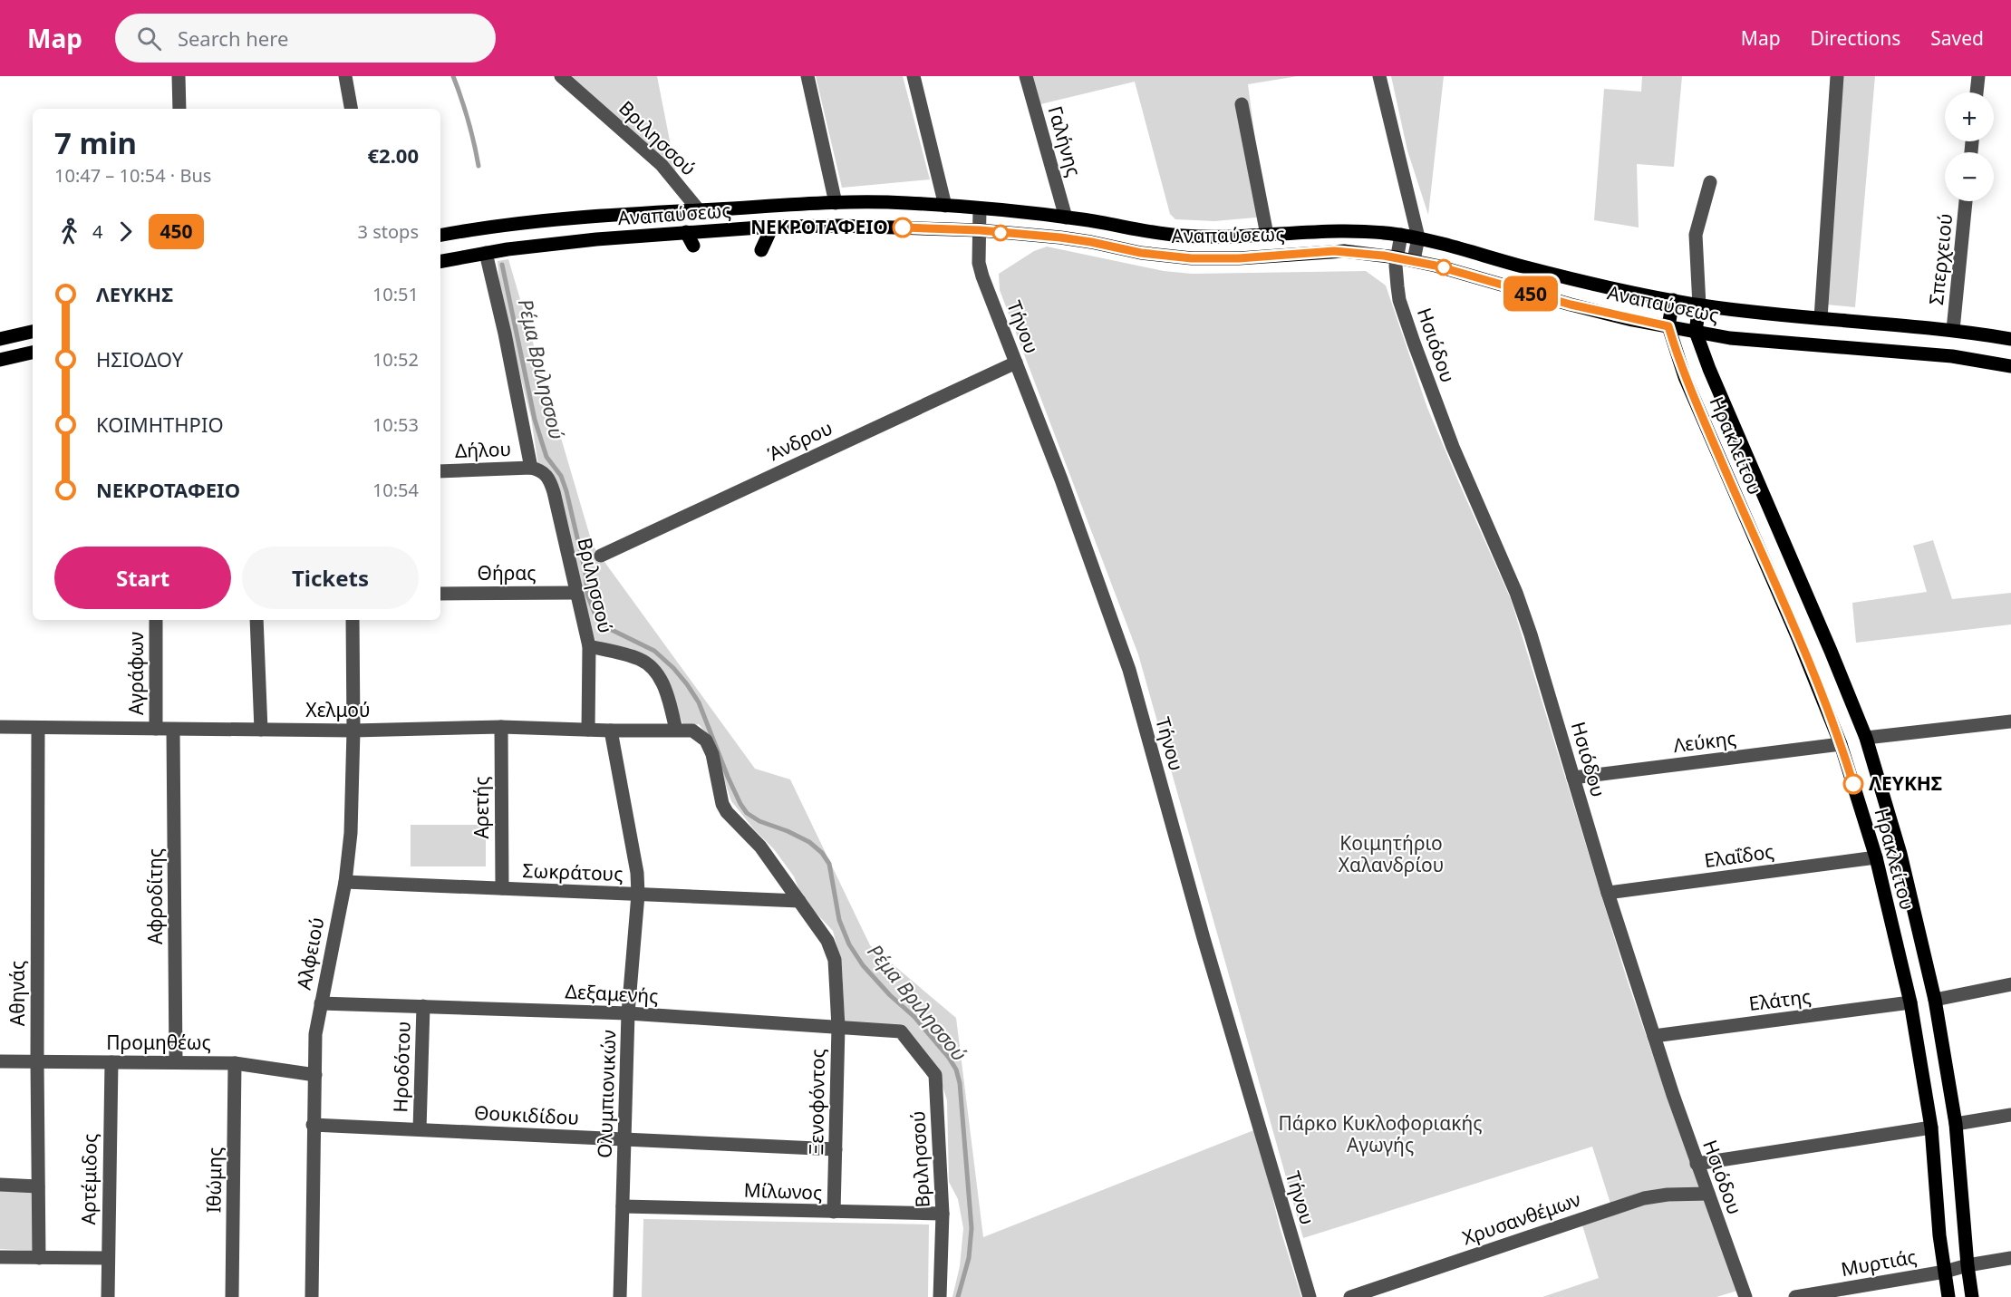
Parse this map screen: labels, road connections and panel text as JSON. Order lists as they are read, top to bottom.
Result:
{
  "streets": {
    "main road": ["Αναπαύσεως", "Ηρακλείτου"],
    "street": [
      "Βριλησσού",
      "Γαλήνης",
      "Σπερχειού",
      "Τήνου",
      "Ησιόδου",
      "Άνδρου",
      "Δήλου",
      "Θήρας",
      "Αγράφων",
      "Χελμού",
      "Λεύκης",
      "Αρετής",
      "Ελαΐδος",
      "Σωκράτους",
      "Αφροδίτης",
      "Αλφειού",
      "Αθηνάς",
      "Δεξαμενής",
      "Ελάτης",
      "Προμηθέως",
      "Ηροδότου",
      "Ολυμπιονικών",
      "Ξενοφόντος",
      "Θουκιδίδου",
      "Αρτέμιδος",
      "Ιθώμης",
      "Μίλωνος",
      "Χρυσανθέμων",
      "Μυρτιάς"
    ]
  },
  "crossings": [
    ["Βριλησσού", "Αναπαύσεως"],
    ["Βριλησσού", "Δήλου"],
    ["Βριλησσού", "Θήρας"],
    ["Βριλησσού", "Χελμού"],
    ["Βριλησσού", "Δεξαμενής"],
    ["Βριλησσού", "Μίλωνος"],
    ["Γαλήνης", "Αναπαύσεως"],
    ["Αναπαύσεως", "Σπερχειού"],
    ["Αναπαύσεως", "Τήνου"],
    ["Αναπαύσεως", "Ησιόδου"],
    ["Αναπαύσεως", "Ηρακλείτου"],
    ["Τήνου", "Άνδρου"],
    ["Ησιόδου", "Λεύκης"],
    ["Ησιόδου", "Ελαΐδος"],
    ["Ησιόδου", "Ελάτης"],
    ["Ησιόδου", "Χρυσανθέμων"],
    ["Ηρακλείτου", "Λεύκης"],
    ["Ηρακλείτου", "Ελαΐδος"],
    ["Ηρακλείτου", "Ελάτης"],
    ["Ηρακλείτου", "Μυρτιάς"],
    ["Αγράφων", "Χελμού"],
    ["Χελμού", "Αρετής"],
    ["Χελμού", "Αφροδίτης"],
    ["Χελμού", "Αλφειού"],
    ["Χελμού", "Αθηνάς"],
    ["Χελμού", "Ολυμπιονικών"],
    ["Αρετής", "Σωκράτους"],
    ["Σωκράτους", "Αλφειού"],
    ["Σωκράτους", "Ολυμπιονικών"],
    ["Αφροδίτης", "Προμηθέως"],
    ["Αλφειού", "Δεξαμενής"],
    ["Αλφειού", "Προμηθέως"],
    ["Αλφειού", "Θουκιδίδου"],
    ["Αθηνάς", "Προμηθέως"],
    ["Δεξαμενής", "Ηροδότου"],
    ["Δεξαμενής", "Ολυμπιονικών"],
    ["Δεξαμενής", "Ξενοφόντος"],
    ["Προμηθέως", "Αρτέμιδος"],
    ["Προμηθέως", "Ιθώμης"],
    ["Ηροδότου", "Θουκιδίδου"],
    ["Ολυμπιονικών", "Θουκιδίδου"],
    ["Ολυμπιονικών", "Μίλωνος"],
    ["Ξενοφόντος", "Θουκιδίδου"],
    ["Ξενοφόντος", "Μίλωνος"]
  ],
  "water": ["Ρέμα Βριλησσού"],
  "parks": ["Κοιμητήριο Χαλανδρίου", "Πάρκο Κυκλοφοριακής Αγωγής"],
  "places": ["ΝΕΚΡΟΤΑΦΕΙΟ", "ΛΕΥΚΗΣ"],
  "lines": ["bus line 450"],
  "page": {
    "header": "Map",
    "search": "Search here",
    "nav": ["Map", "Directions", "Saved"],
    "on_map": "450",
    "map_buttons": ["+", "−"],
    "heading": ["7 min", "10:47 – 10:54 · Bus", "€2.00"],
    "legs": ["4", "450", "3 stops"],
    "list": [
      {
        "name": "ΛΕΥΚΗΣ",
        "value": "10:51"
      },
      {
        "name": "ΗΣΙΟΔΟΥ",
        "value": "10:52"
      },
      {
        "name": "ΚΟΙΜΗΤΗΡΙΟ",
        "value": "10:53"
      },
      {
        "name": "ΝΕΚΡΟΤΑΦΕΙΟ",
        "value": "10:54"
      }
    ],
    "buttons": ["Start", "Tickets"]
  }
}
